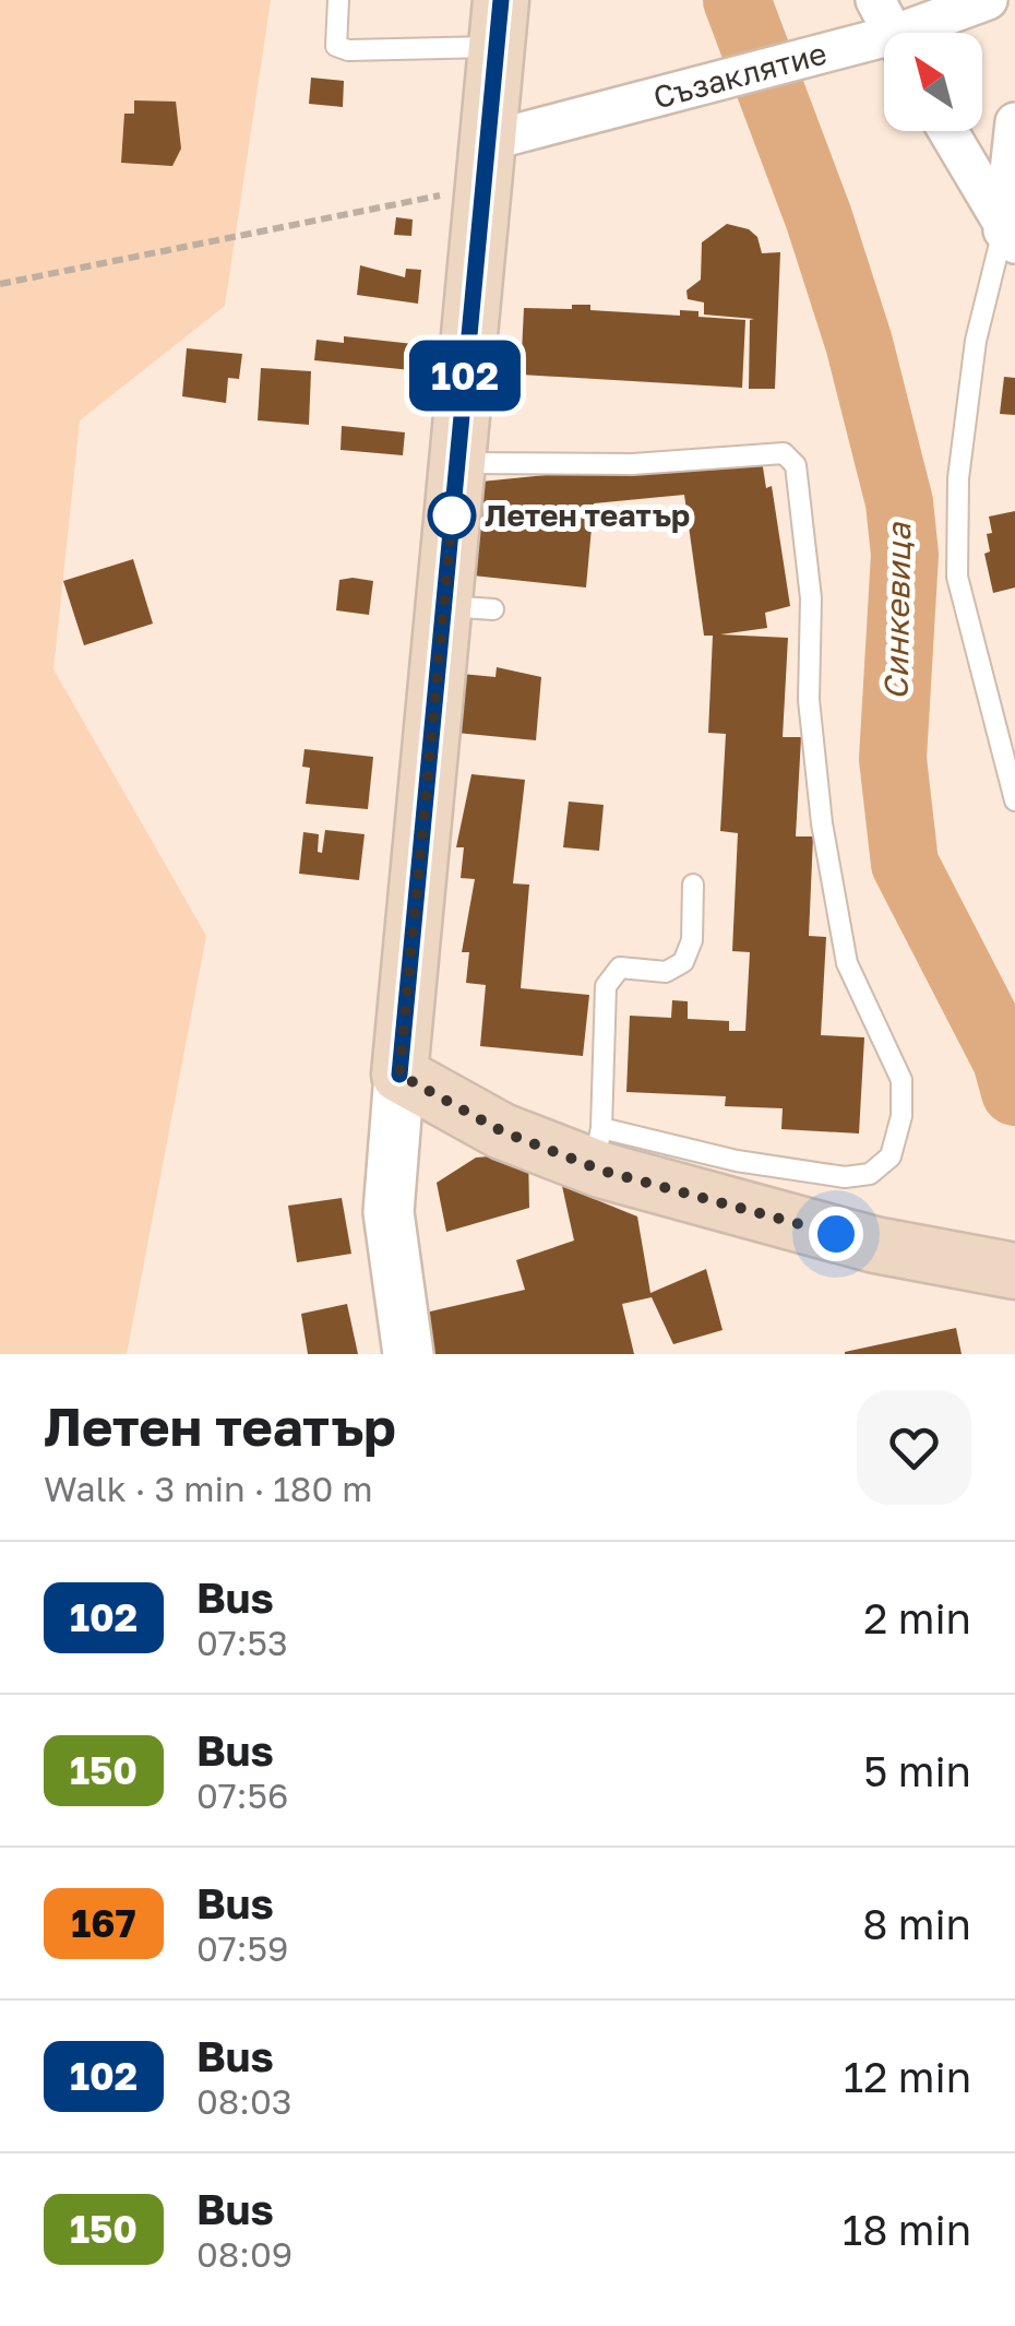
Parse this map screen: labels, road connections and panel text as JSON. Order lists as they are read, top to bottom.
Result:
{
  "streets": {
    "street": ["Съзаклятие"]
  },
  "water": ["Синкевица"],
  "places": ["Летен театър"],
  "lines": ["bus line 102"],
  "north": "top left",
  "page": {
    "on_map": "102",
    "heading": ["Летен театър", "Walk · 3 min · 180 m"],
    "list": [
      {
        "mark": "102",
        "name": "Bus",
        "note": "07:53",
        "value": "2 min"
      },
      {
        "mark": "150",
        "name": "Bus",
        "note": "07:56",
        "value": "5 min"
      },
      {
        "mark": "167",
        "name": "Bus",
        "note": "07:59",
        "value": "8 min"
      },
      {
        "mark": "102",
        "name": "Bus",
        "note": "08:03",
        "value": "12 min"
      },
      {
        "mark": "150",
        "name": "Bus",
        "note": "08:09",
        "value": "18 min"
      }
    ]
  }
}
